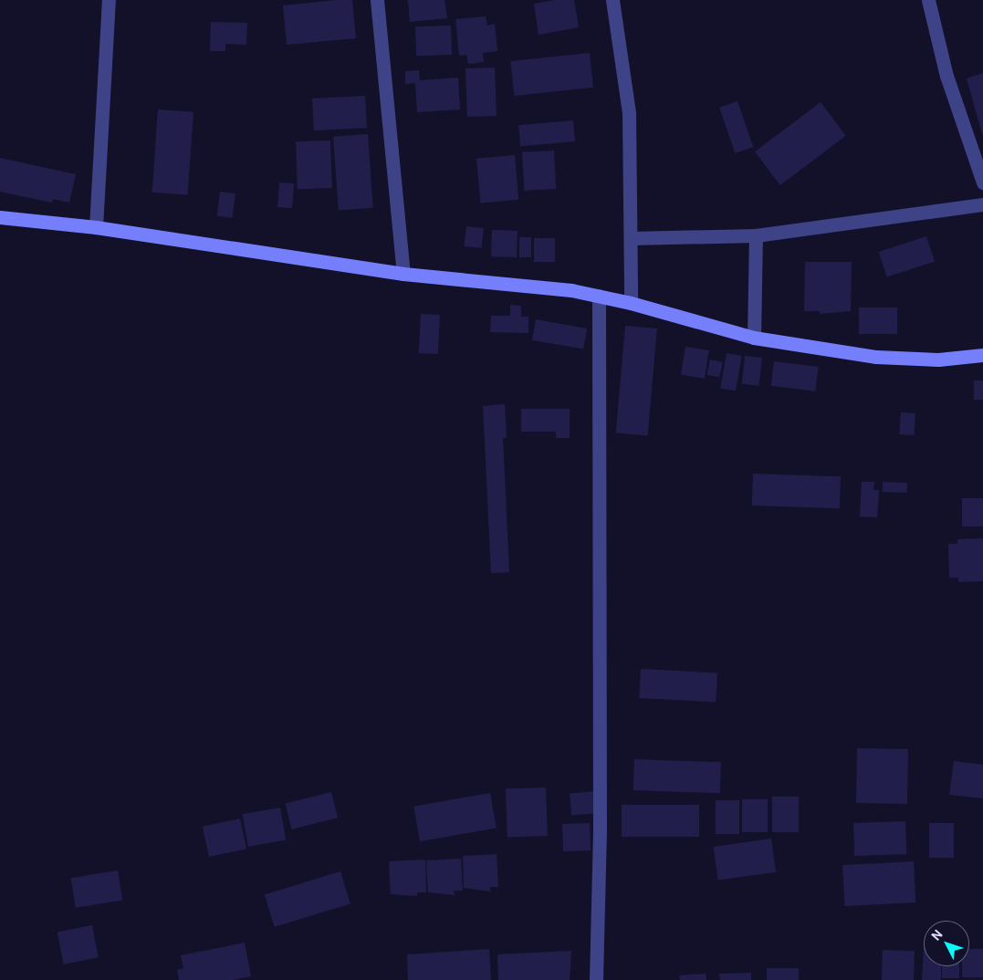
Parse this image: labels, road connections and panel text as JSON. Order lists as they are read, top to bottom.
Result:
{
  "north": "top left"
}
